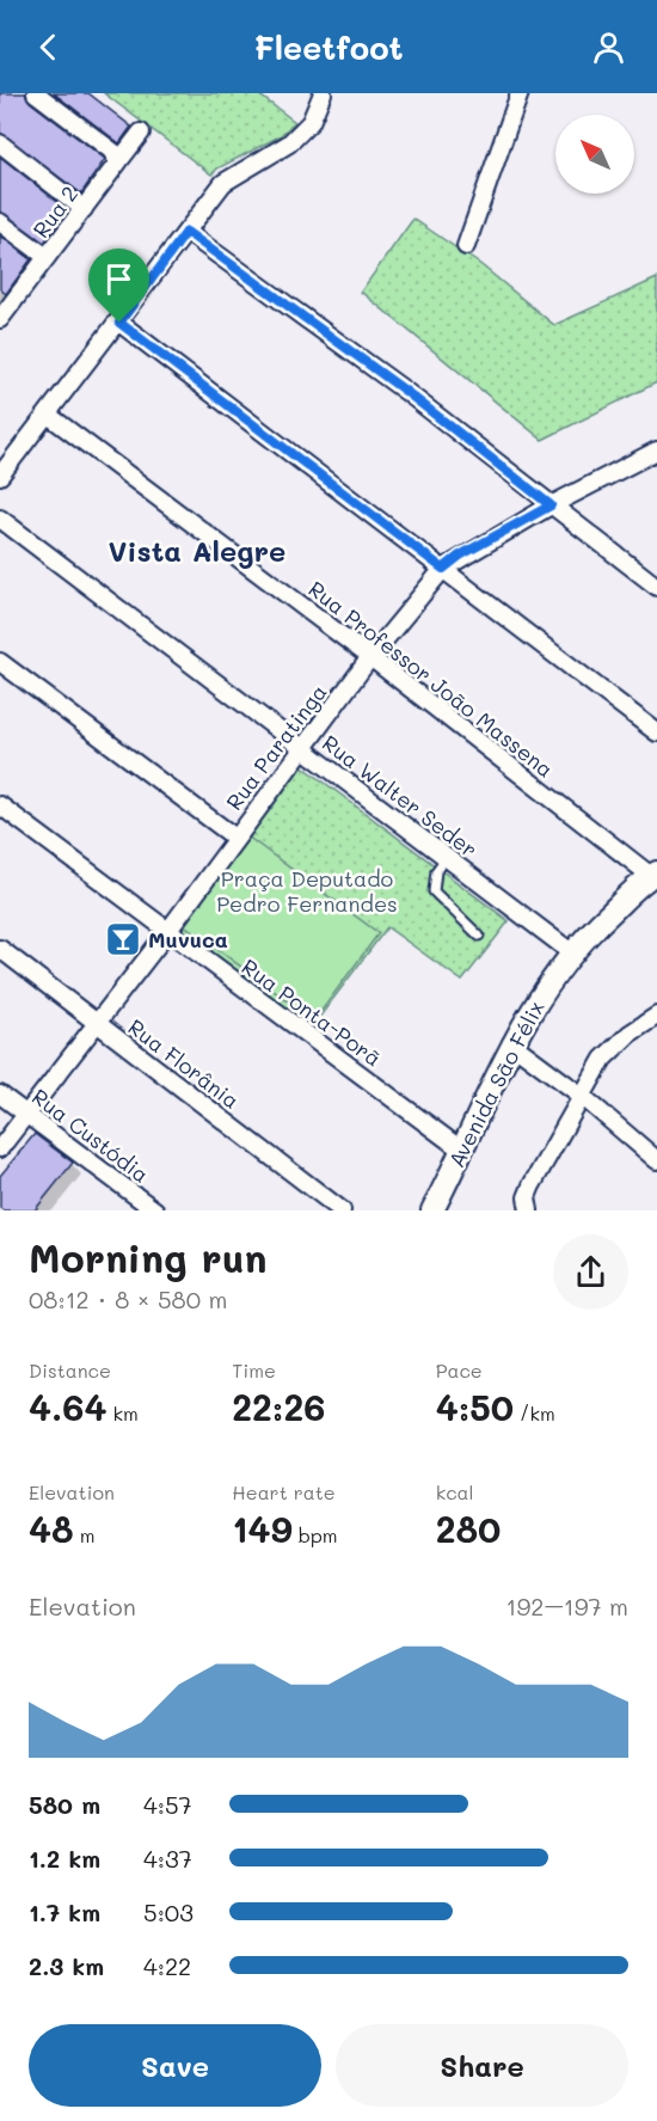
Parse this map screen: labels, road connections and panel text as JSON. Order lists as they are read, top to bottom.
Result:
{
  "streets": {
    "street": [
      "Rua 2",
      "Rua Professor João Massena",
      "Rua Paratinga",
      "Rua Walter Seder",
      "Rua Ponta-Porã",
      "Rua Florânia",
      "Avenida São Félix",
      "Rua Custódia"
    ]
  },
  "crossings": [
    ["Rua Professor João Massena", "Rua Paratinga"],
    ["Rua Professor João Massena", "Avenida São Félix"],
    ["Rua Paratinga", "Rua Walter Seder"],
    ["Rua Paratinga", "Rua Ponta-Porã"],
    ["Rua Paratinga", "Rua Florânia"],
    ["Rua Paratinga", "Rua Custódia"],
    ["Rua Walter Seder", "Avenida São Félix"],
    ["Rua Ponta-Porã", "Avenida São Félix"]
  ],
  "districts": ["Vista Alegre"],
  "parks": ["Praça Deputado Pedro Fernandes"],
  "places": {
    "bar": ["Muvuca"]
  },
  "north": "top left",
  "page": {
    "header": "Fleetfoot",
    "heading": ["Morning run", "08:12 · 8 × 580 m"],
    "stats": [
      ["Distance", "4.64 km"],
      ["Time", "22:26"],
      ["Pace", "4:50 /km"],
      ["Elevation", "48 m"],
      ["Heart rate", "149 bpm"],
      ["kcal", "280"]
    ],
    "chart": ["Elevation", "192–197 m"],
    "list": [
      {
        "name": "580 m",
        "note": "4:57"
      },
      {
        "name": "1.2 km",
        "note": "4:37"
      },
      {
        "name": "1.7 km",
        "note": "5:03"
      },
      {
        "name": "2.3 km",
        "note": "4:22"
      }
    ],
    "buttons": ["Save", "Share"]
  }
}
